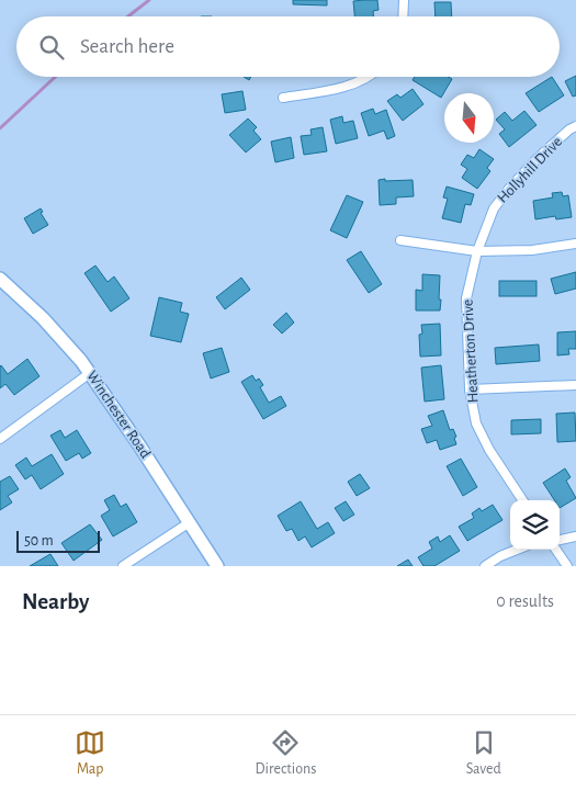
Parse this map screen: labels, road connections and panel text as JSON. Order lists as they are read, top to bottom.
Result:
{
  "streets": {
    "street": ["Hollyhill Drive", "Heatherton Drive", "Winchester Road"]
  },
  "crossings": [
    ["Hollyhill Drive", "Heatherton Drive"]
  ],
  "scale_bar": "50 m",
  "north": "bottom",
  "page": {
    "search": "Search here",
    "scale": "50 m",
    "heading": ["Nearby", "0 results"],
    "nav": ["Map", "Directions", "Saved"]
  }
}
